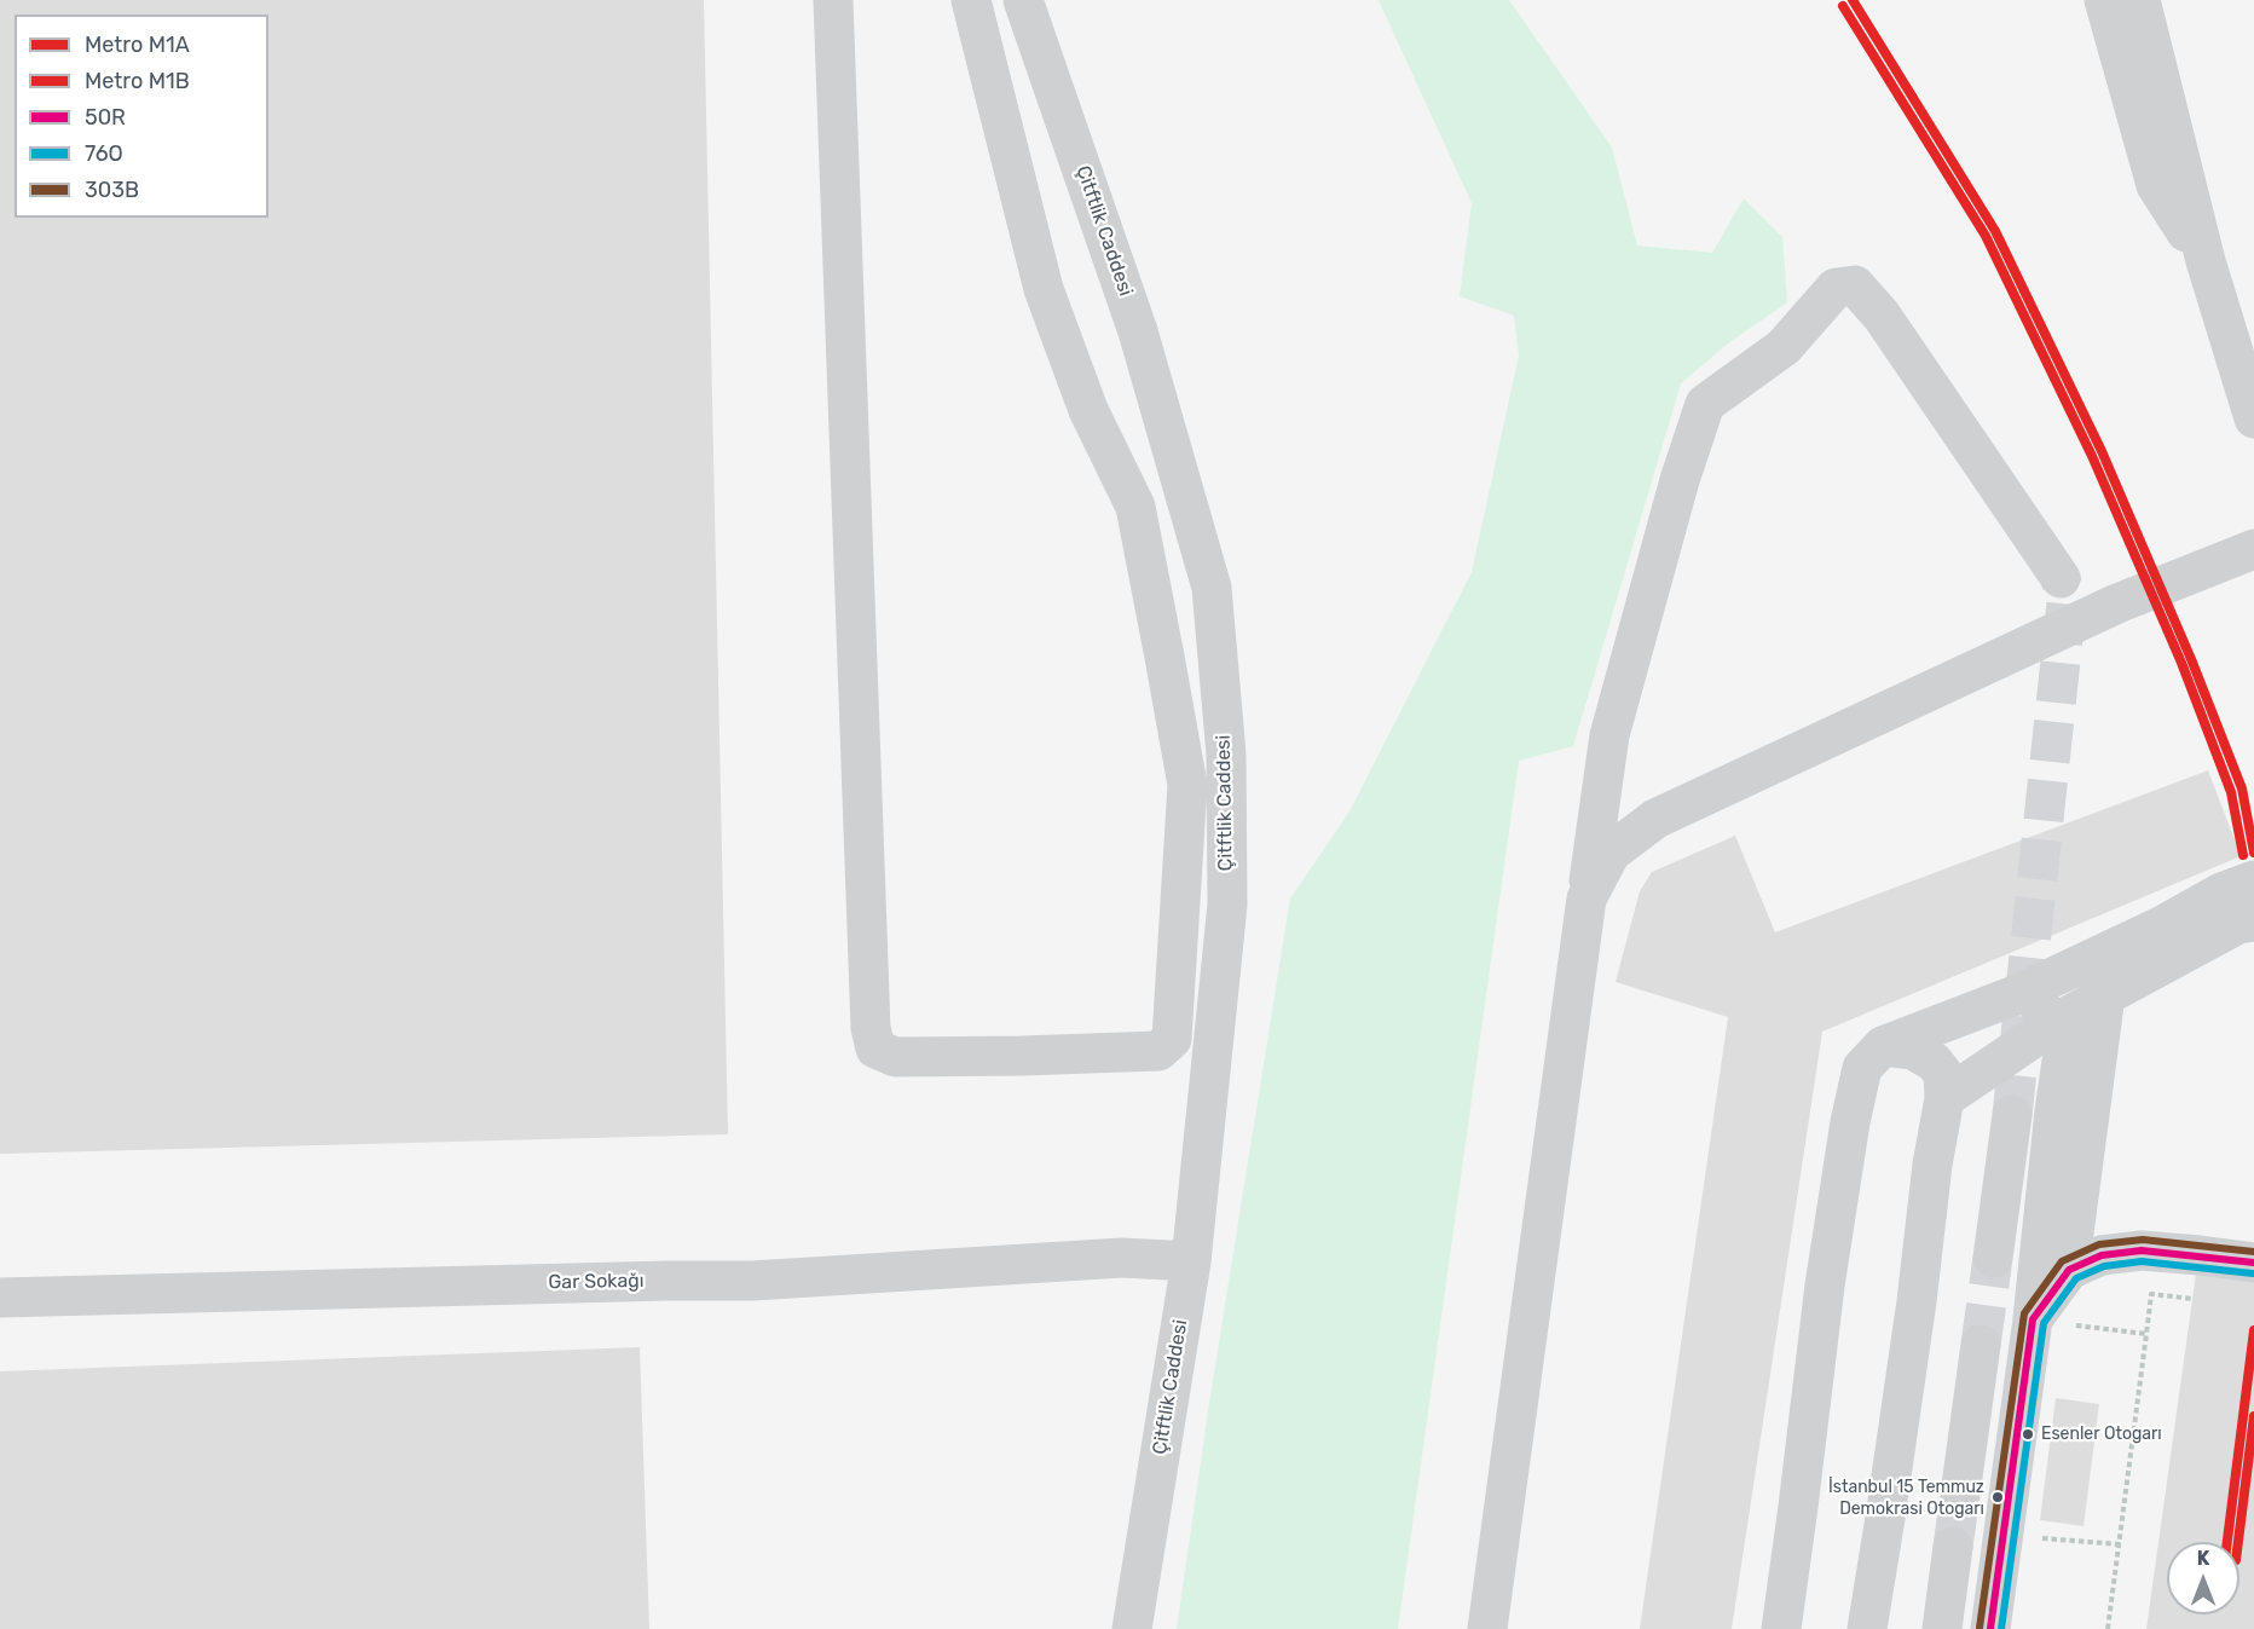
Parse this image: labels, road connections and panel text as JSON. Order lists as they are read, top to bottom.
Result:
{
  "streets": {
    "street": ["Çitftlik Caddesi", "Gar Sokağı"]
  },
  "crossings": [
    ["Çitftlik Caddesi", "Gar Sokağı"]
  ],
  "places": ["Esenler Otogarı", "İstanbul 15 Temmuz Demokrasi Otogarı"],
  "lines": [
    "metro line M1A",
    "metro line M1B",
    "transit line 303B",
    "transit line 50R",
    "transit line 76O"
  ],
  "legend": [
    "Metro M1A",
    "Metro M1B",
    "50R",
    "76O",
    "303B"
  ],
  "north": "top"
}
